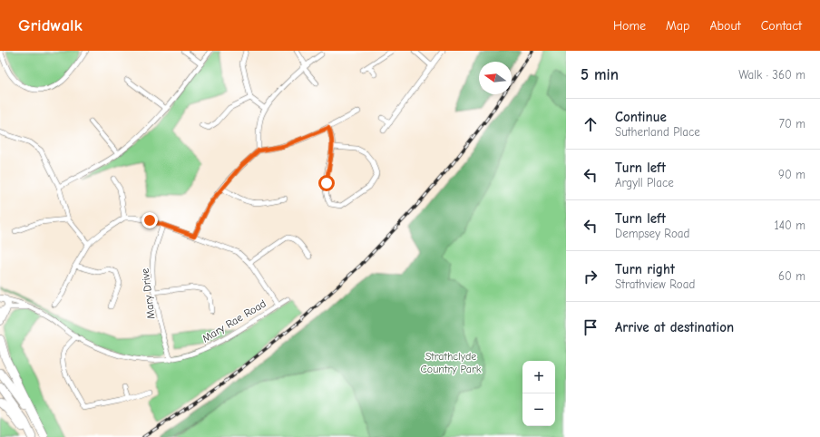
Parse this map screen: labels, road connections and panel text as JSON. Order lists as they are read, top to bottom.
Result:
{
  "streets": {
    "street": ["Mary Drive", "Mary Rae Road"]
  },
  "crossings": [
    ["Mary Drive", "Mary Rae Road"]
  ],
  "parks": ["Strathclyde Country Park"],
  "north": "left",
  "page": {
    "header": "Gridwalk",
    "nav": [
      "Home",
      "Map",
      "About",
      "Contact"
    ],
    "heading": ["5 min", "Walk · 360 m"],
    "list": [
      ["Continue", "Sutherland Place", "70 m"],
      ["Turn left", "Argyll Place", "90 m"],
      ["Turn left", "Dempsey Road", "140 m"],
      ["Turn right", "Strathview Road", "60 m"],
      "Arrive at destination"
    ],
    "map_buttons": ["+", "−"]
  }
}
